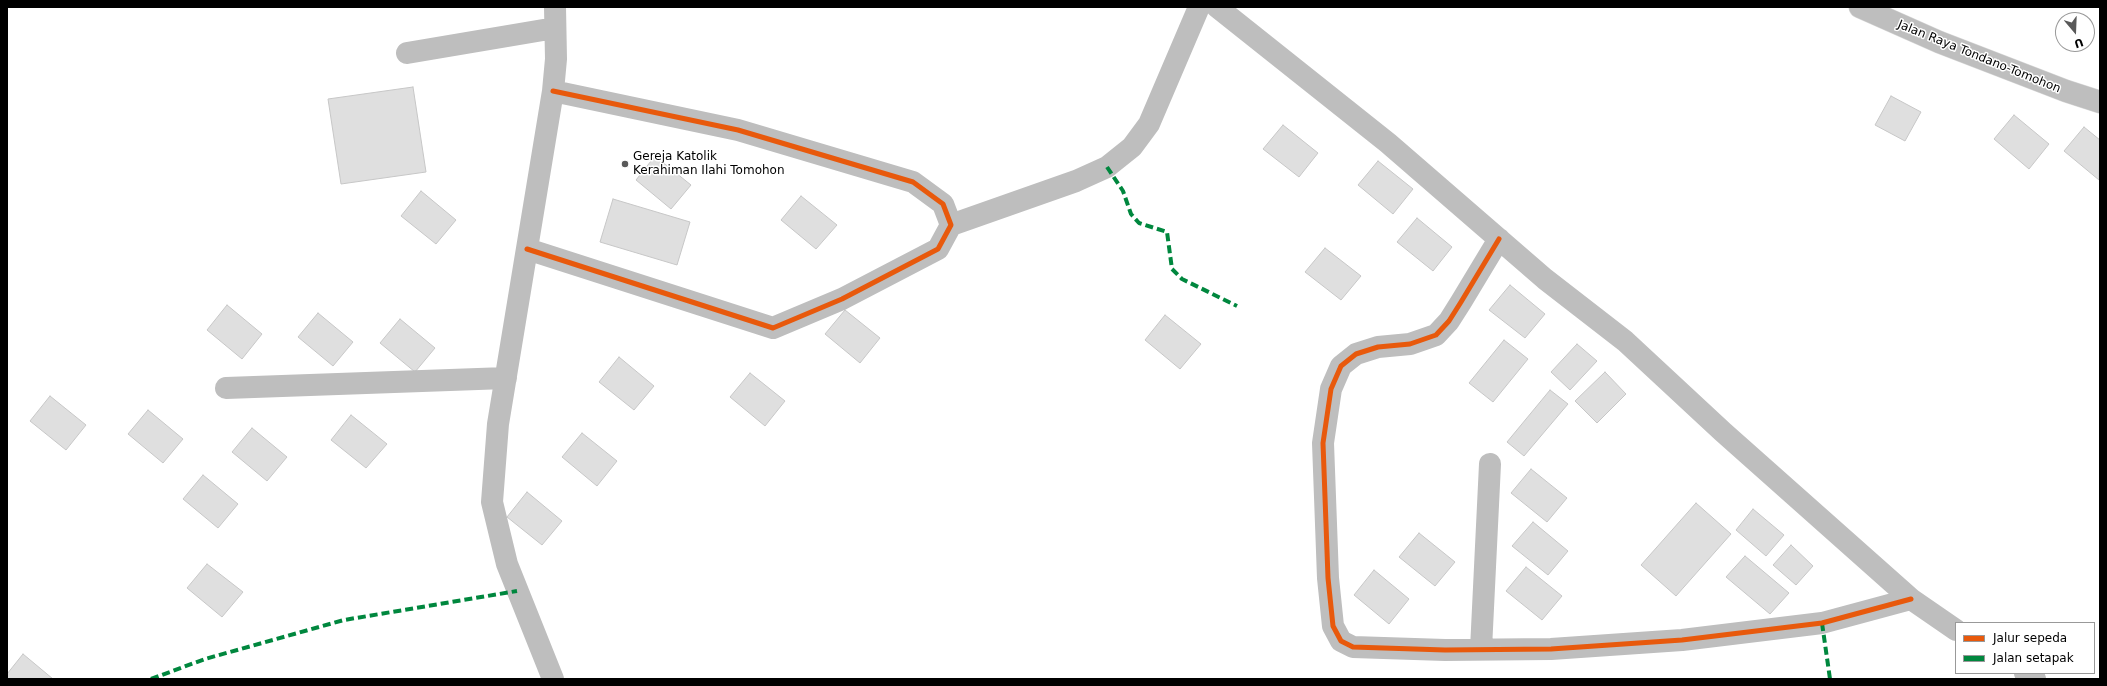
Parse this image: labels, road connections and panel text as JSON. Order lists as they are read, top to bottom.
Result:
{
  "streets": {
    "main road": ["Jalan Raya Tondano-Tomohon"]
  },
  "places": ["Gereja Katolik Kerahiman Ilahi Tomohon"],
  "legend": ["Jalur sepeda", "Jalan setapak"],
  "north": "bottom"
}
